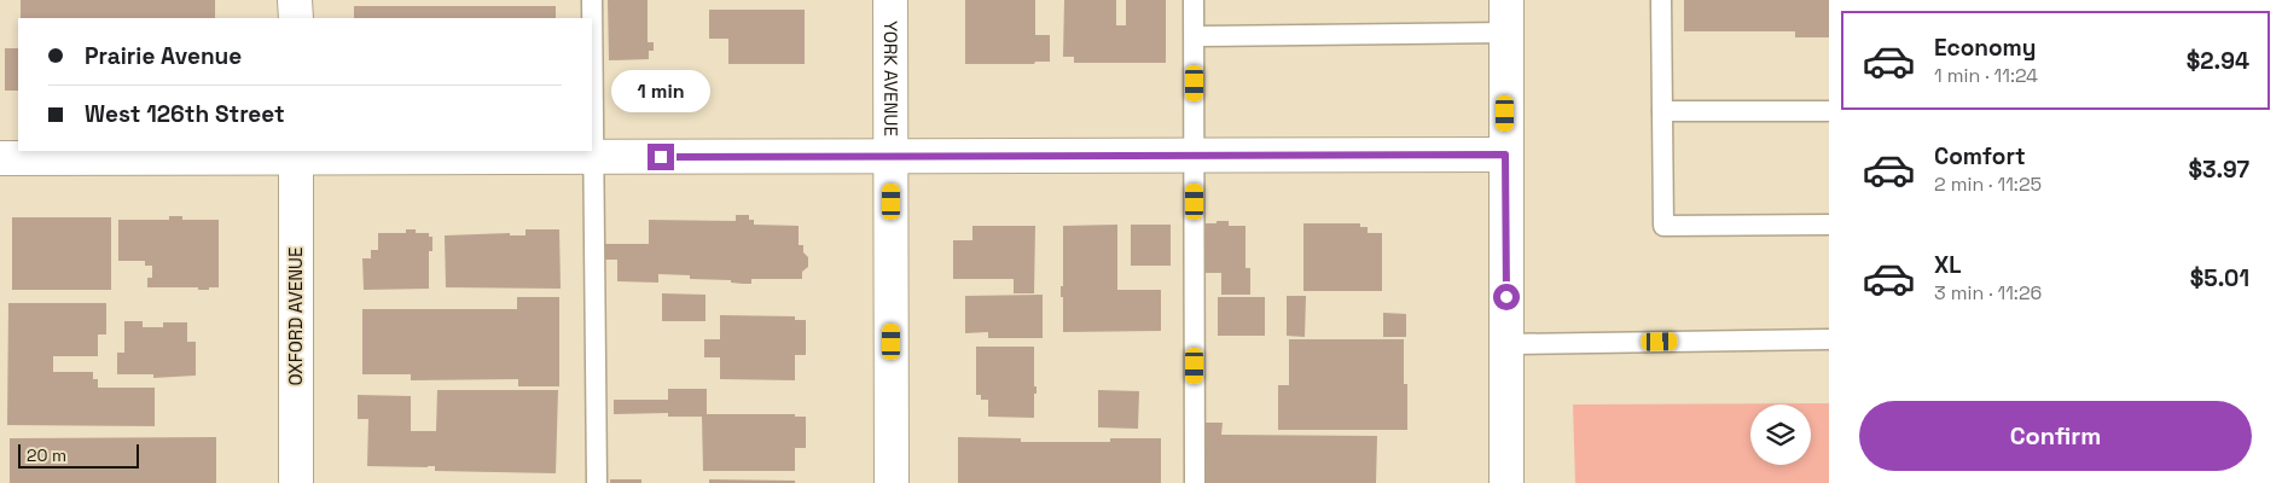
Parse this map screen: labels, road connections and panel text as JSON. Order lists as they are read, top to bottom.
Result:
{
  "streets": {
    "street": ["YORK AVENUE", "OXFORD AVENUE"]
  },
  "scale_bar": "20 m",
  "page": {
    "list": [
      {
        "name": "Economy",
        "note": "1 min · 11:24",
        "value": "$2.94"
      },
      {
        "name": "Comfort",
        "note": "2 min · 11:25",
        "value": "$3.97"
      },
      {
        "name": "XL",
        "note": "3 min · 11:26",
        "value": "$5.01"
      }
    ],
    "banner": ["Prairie Avenue", "West 126th Street"],
    "bubble": "1 min",
    "buttons": "Confirm",
    "scale": "20 m"
  }
}
